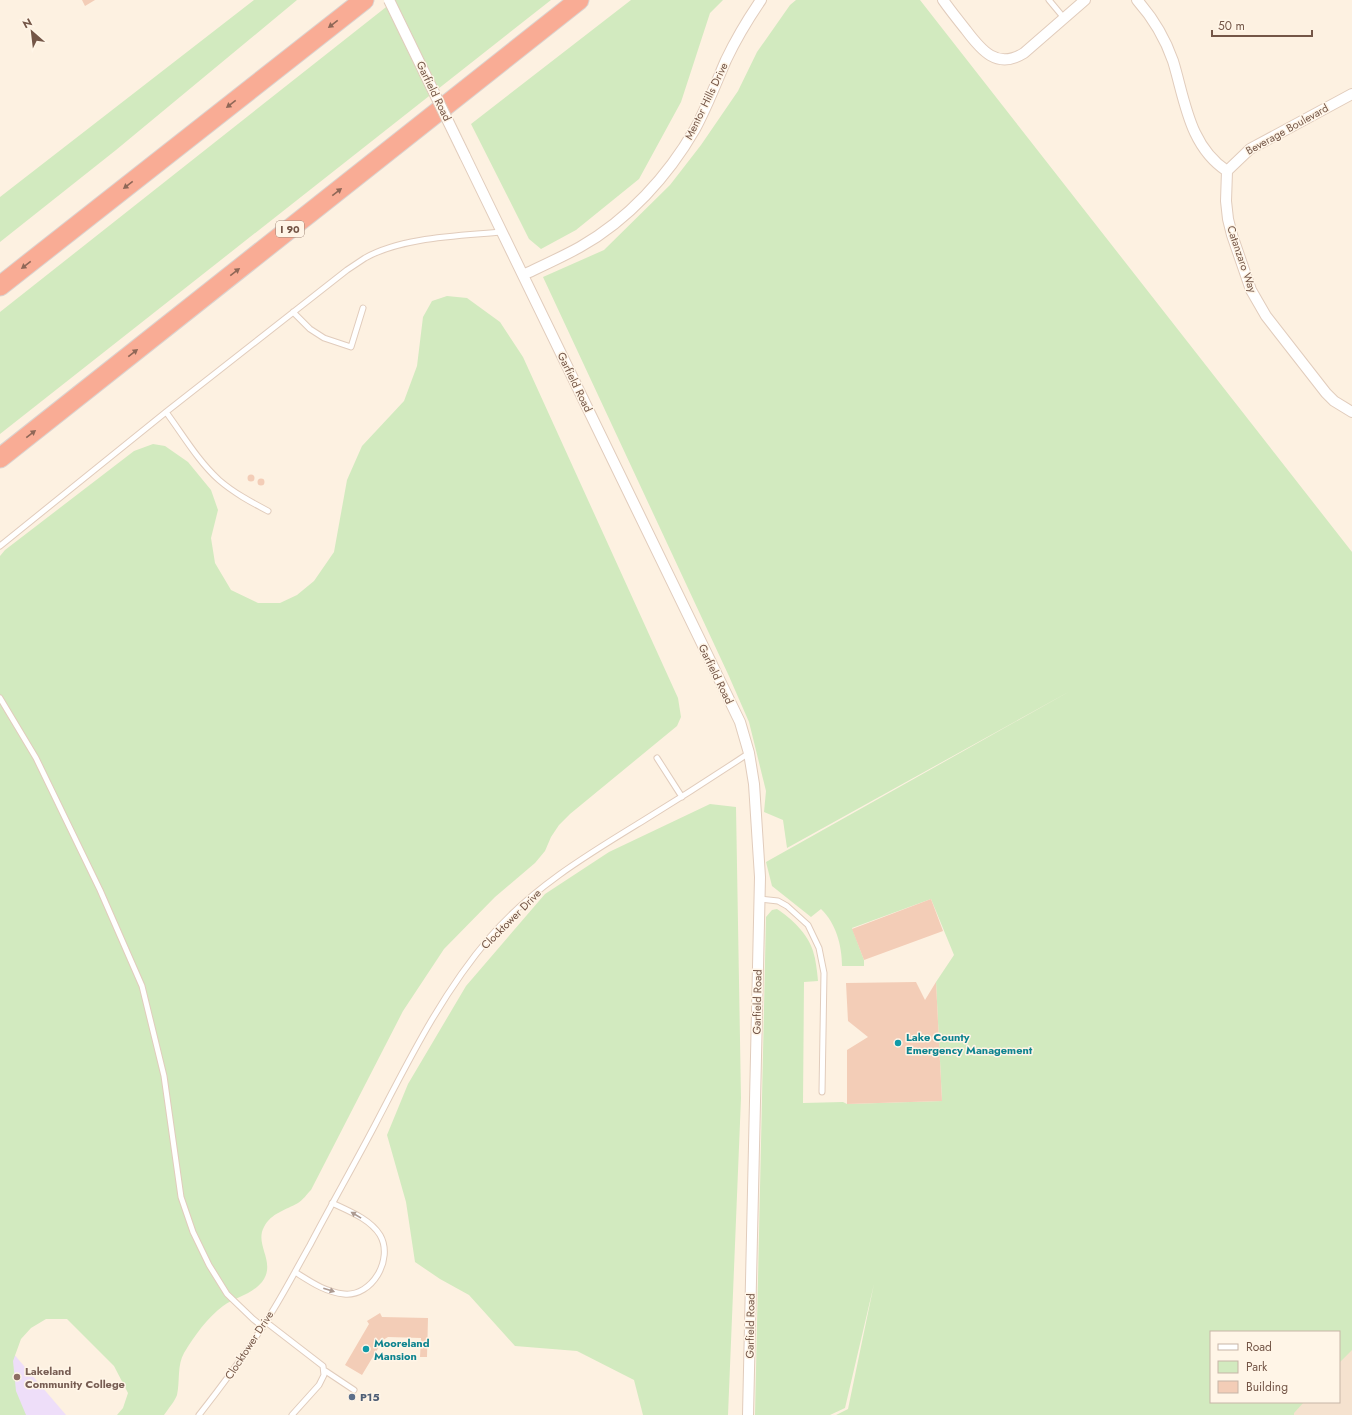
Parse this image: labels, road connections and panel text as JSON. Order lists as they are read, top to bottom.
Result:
{
  "streets": {
    "highway": ["I 90"],
    "street": [
      "Garfield Road",
      "Mentor Hills Drive",
      "Beverage Boulevard",
      "Catanzaro Way"
    ],
    "lane": ["Clocktower Drive"]
  },
  "crossings": [
    ["Garfield Road", "Mentor Hills Drive"],
    ["Garfield Road", "Clocktower Drive"],
    ["Beverage Boulevard", "Catanzaro Way"]
  ],
  "places": [
    "Lake County Emergency Management",
    "Mooreland Mansion",
    "Lakeland Community College",
    "P15"
  ],
  "legend": ["Road", "Park", "Building"],
  "scale_bar": "50 m",
  "north": "top left"
}
